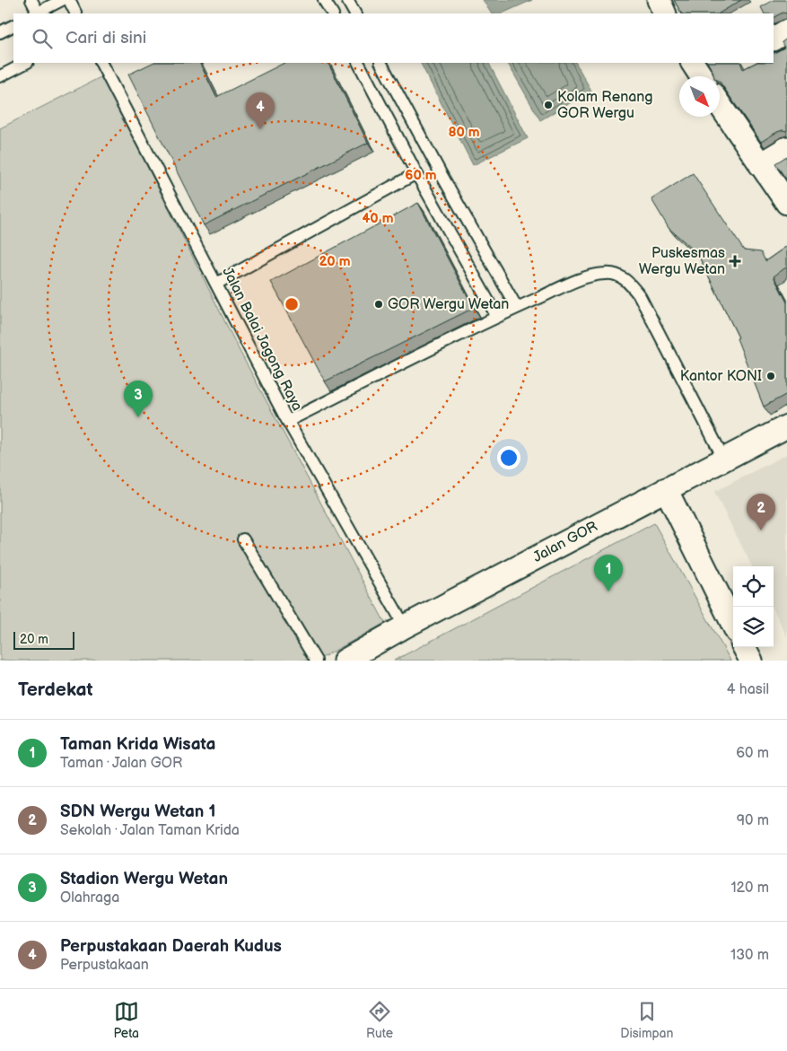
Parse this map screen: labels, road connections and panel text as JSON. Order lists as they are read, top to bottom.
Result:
{
  "streets": {
    "street": ["Jalan GOR"],
    "lane": ["Jalan Balai Jagong Raya"]
  },
  "crossings": [
    ["Jalan Balai Jagong Raya", "Jalan GOR"]
  ],
  "places": {
    "other": ["Kolam Renang GOR Wergu", "GOR Wergu Wetan", "Kantor KONI"],
    "health": ["Puskesmas Wergu Wetan"]
  },
  "scale_bar": "20 m",
  "north": "bottom right",
  "page": {
    "search": "Cari di sini",
    "pins": [
      "4",
      "3",
      "2",
      "1"
    ],
    "scale": "20 m",
    "heading": ["Terdekat", "4 hasil"],
    "list": [
      {
        "mark": "1",
        "name": "Taman Krida Wisata",
        "note": "Taman · Jalan GOR",
        "value": "60 m"
      },
      {
        "mark": "2",
        "name": "SDN Wergu Wetan 1",
        "note": "Sekolah · Jalan Taman Krida",
        "value": "90 m"
      },
      {
        "mark": "3",
        "name": "Stadion Wergu Wetan",
        "note": "Olahraga",
        "value": "120 m"
      },
      {
        "mark": "4",
        "name": "Perpustakaan Daerah Kudus",
        "note": "Perpustakaan",
        "value": "130 m"
      }
    ],
    "nav": ["Peta", "Rute", "Disimpan"]
  },
  "rings": [
    "80 m",
    "60 m",
    "40 m",
    "20 m"
  ]
}
